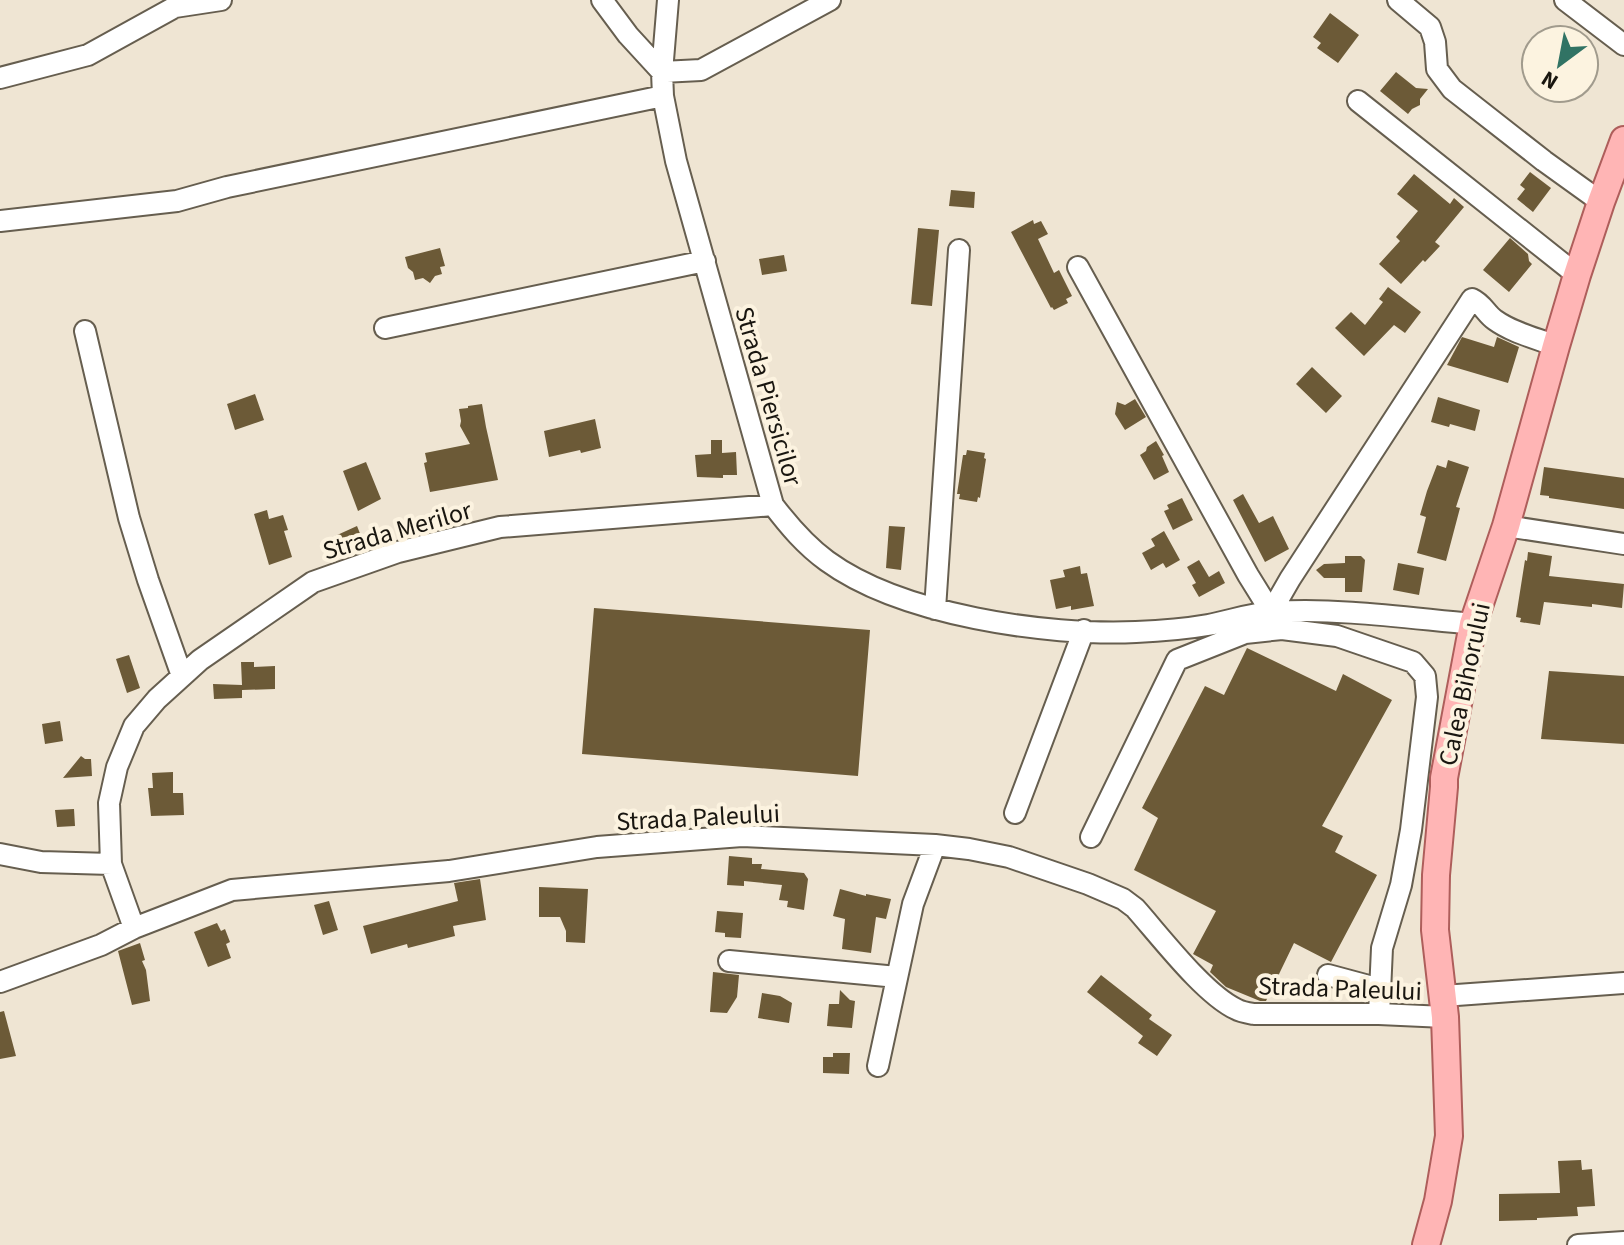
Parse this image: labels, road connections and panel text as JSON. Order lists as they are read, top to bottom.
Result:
{
  "streets": {
    "main road": ["Calea Bihorului"],
    "street": ["Strada Piersicilor", "Strada Merilor", "Strada Paleului"]
  },
  "crossings": [
    ["Strada Piersicilor", "Strada Merilor"],
    ["Strada Piersicilor", "Calea Bihorului"],
    ["Calea Bihorului", "Strada Paleului"]
  ],
  "north": "bottom left"
}
